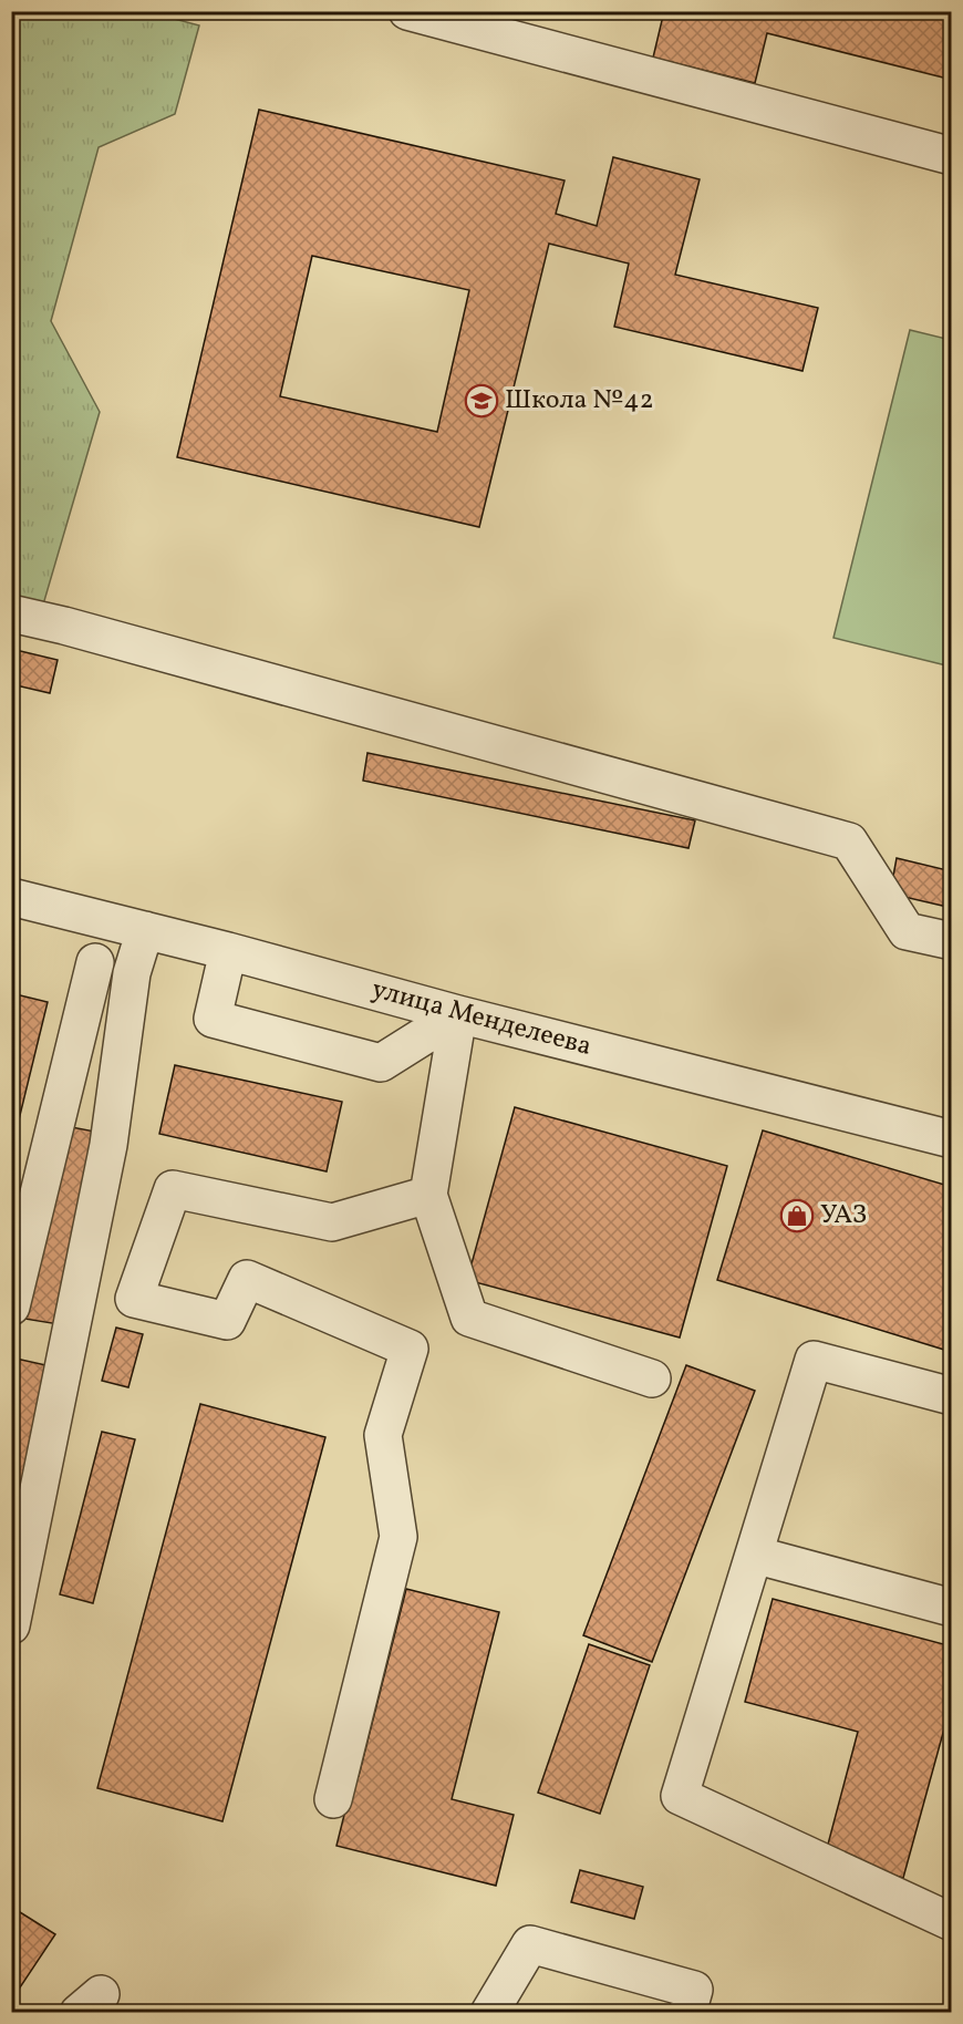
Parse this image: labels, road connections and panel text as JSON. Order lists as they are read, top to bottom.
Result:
{
  "streets": {
    "street": ["улица Менделеева"]
  },
  "places": {
    "school or university": ["Школа №42"],
    "shop": ["УАЗ"]
  }
}
